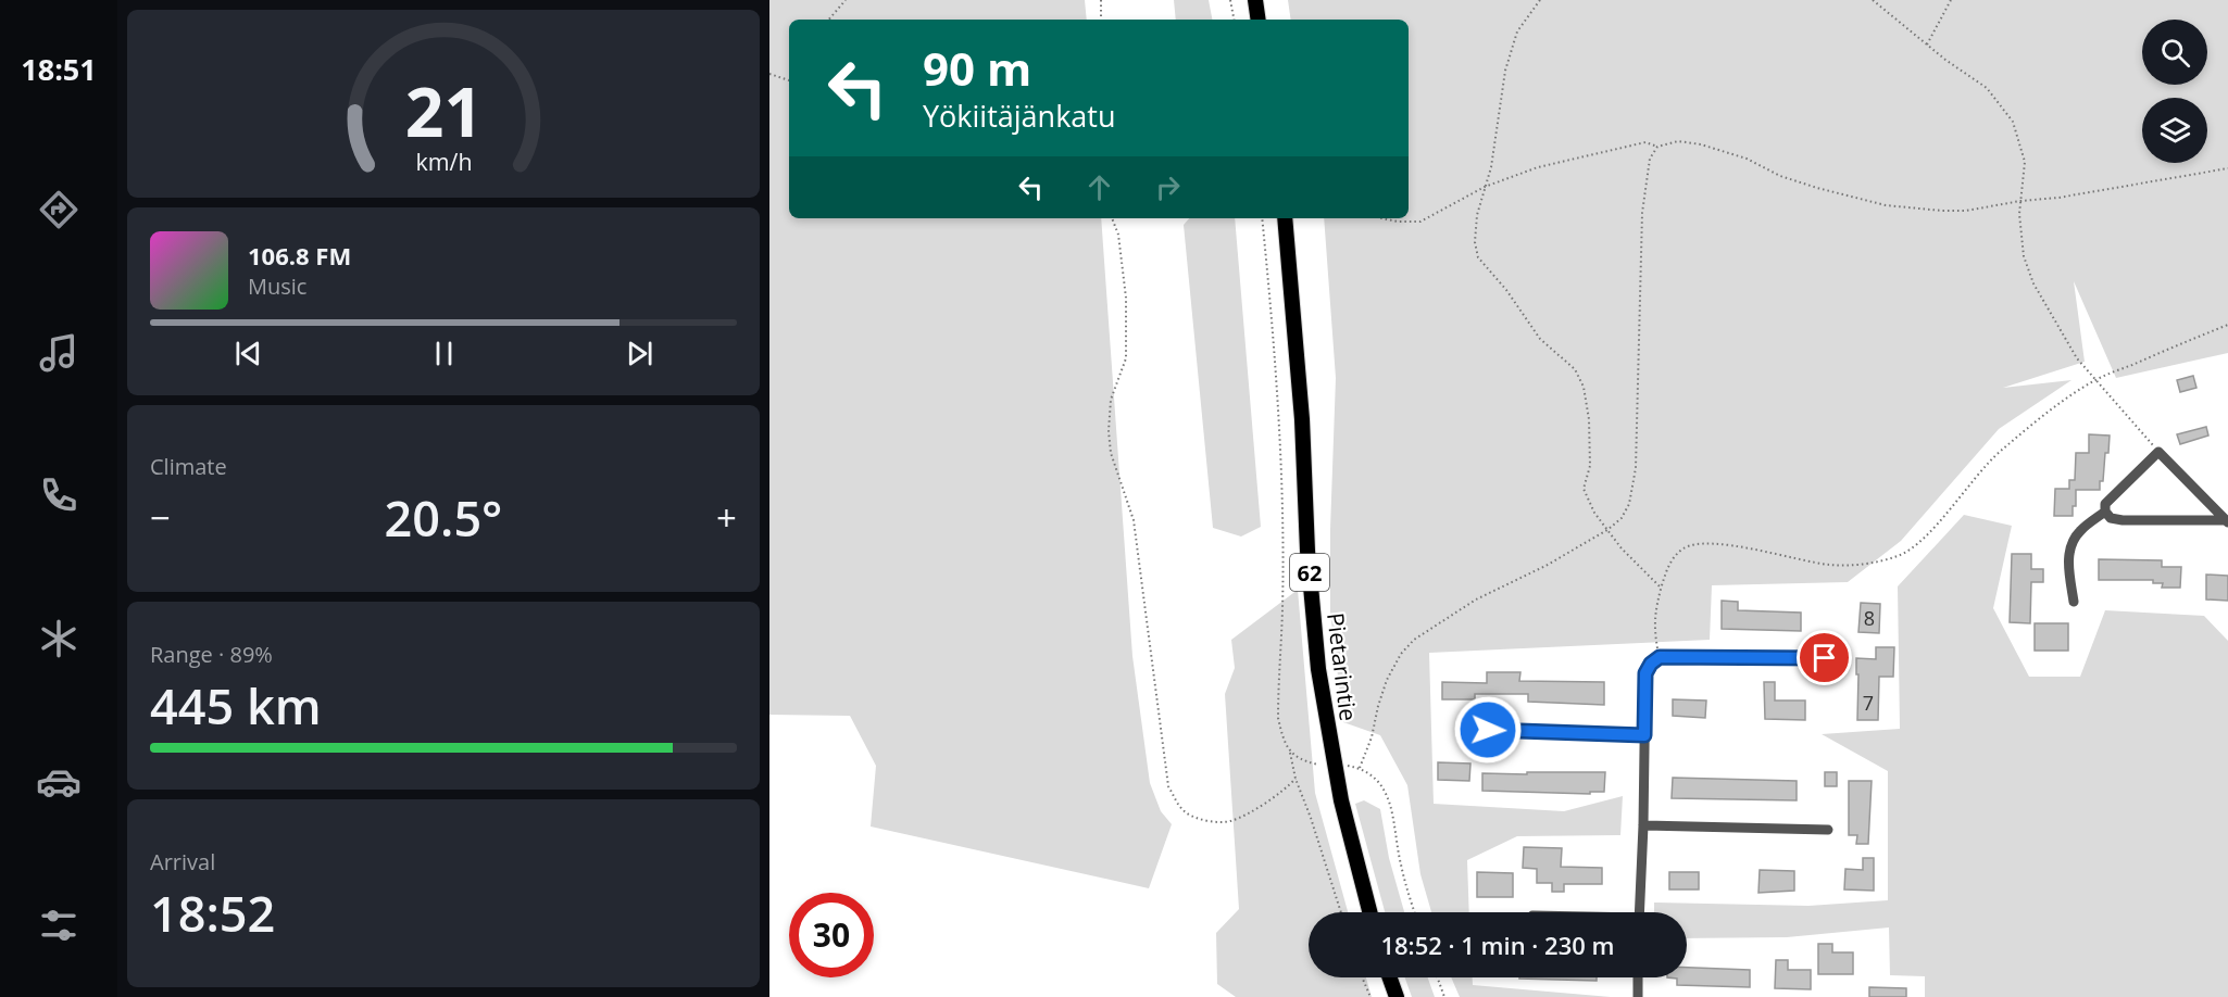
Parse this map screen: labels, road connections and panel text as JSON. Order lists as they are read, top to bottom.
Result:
{
  "streets": {
    "main road": ["62", "Pietarintie"]
  },
  "house_numbers": ["8", "7"],
  "page": {
    "tabs": "18:51",
    "turn": ["90 m", "Yökiitäjänkatu"],
    "song": ["106.8 FM", "Music"],
    "tile": [
      "Climate",
      ["Range · 89%", "445 km"],
      ["Arrival", "18:52"]
    ],
    "heat": ["−", "20.5°", "+"],
    "limit": "30",
    "trip": "18:52 · 1 min · 230 m",
    "gauge": ["21", "km/h"]
  }
}
